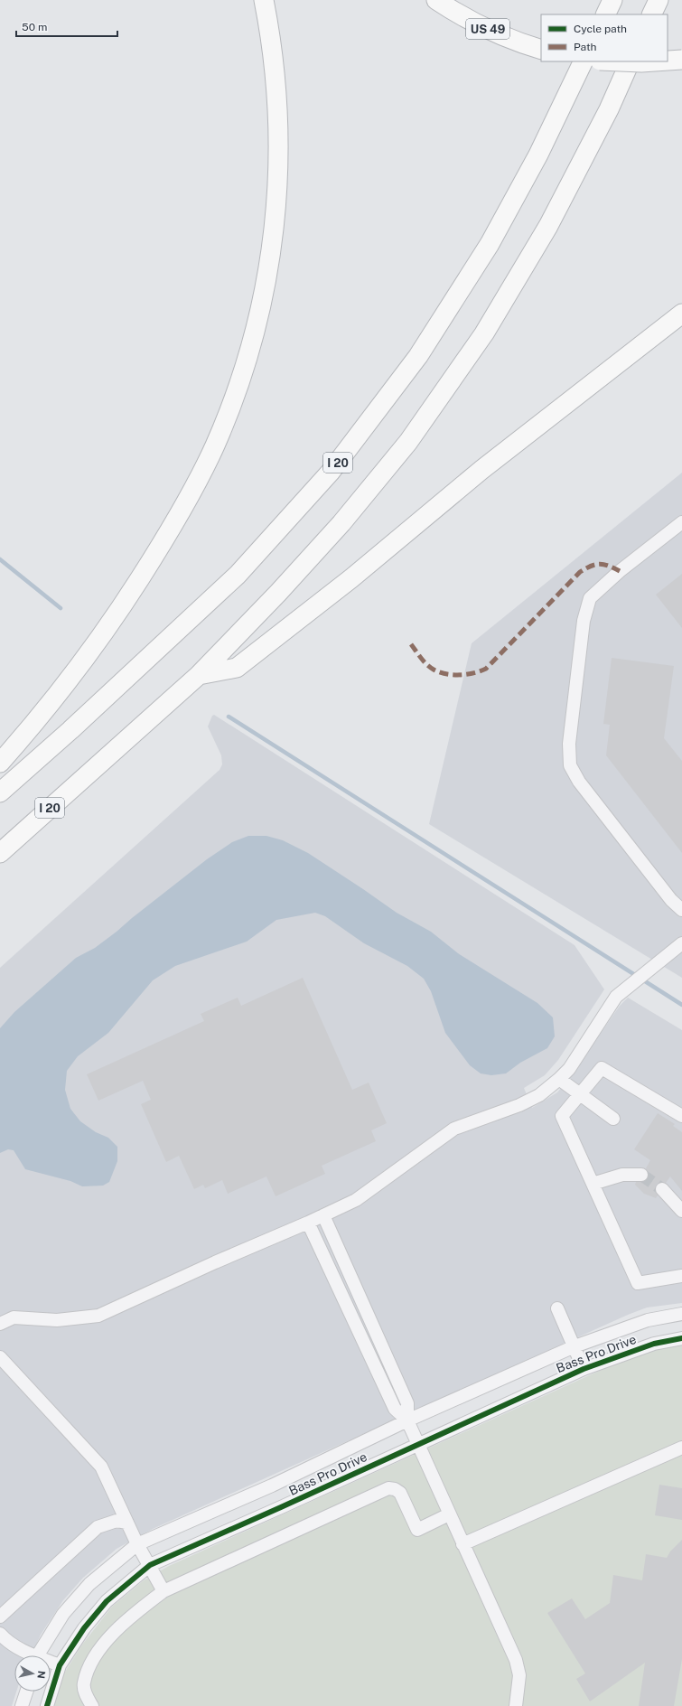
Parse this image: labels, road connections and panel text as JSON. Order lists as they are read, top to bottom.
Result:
{
  "streets": {
    "highway": ["US 49", "I 20"],
    "street": ["Bass Pro Drive"]
  },
  "legend": ["Cycle path", "Path"],
  "scale_bar": "50 m",
  "north": "right"
}
